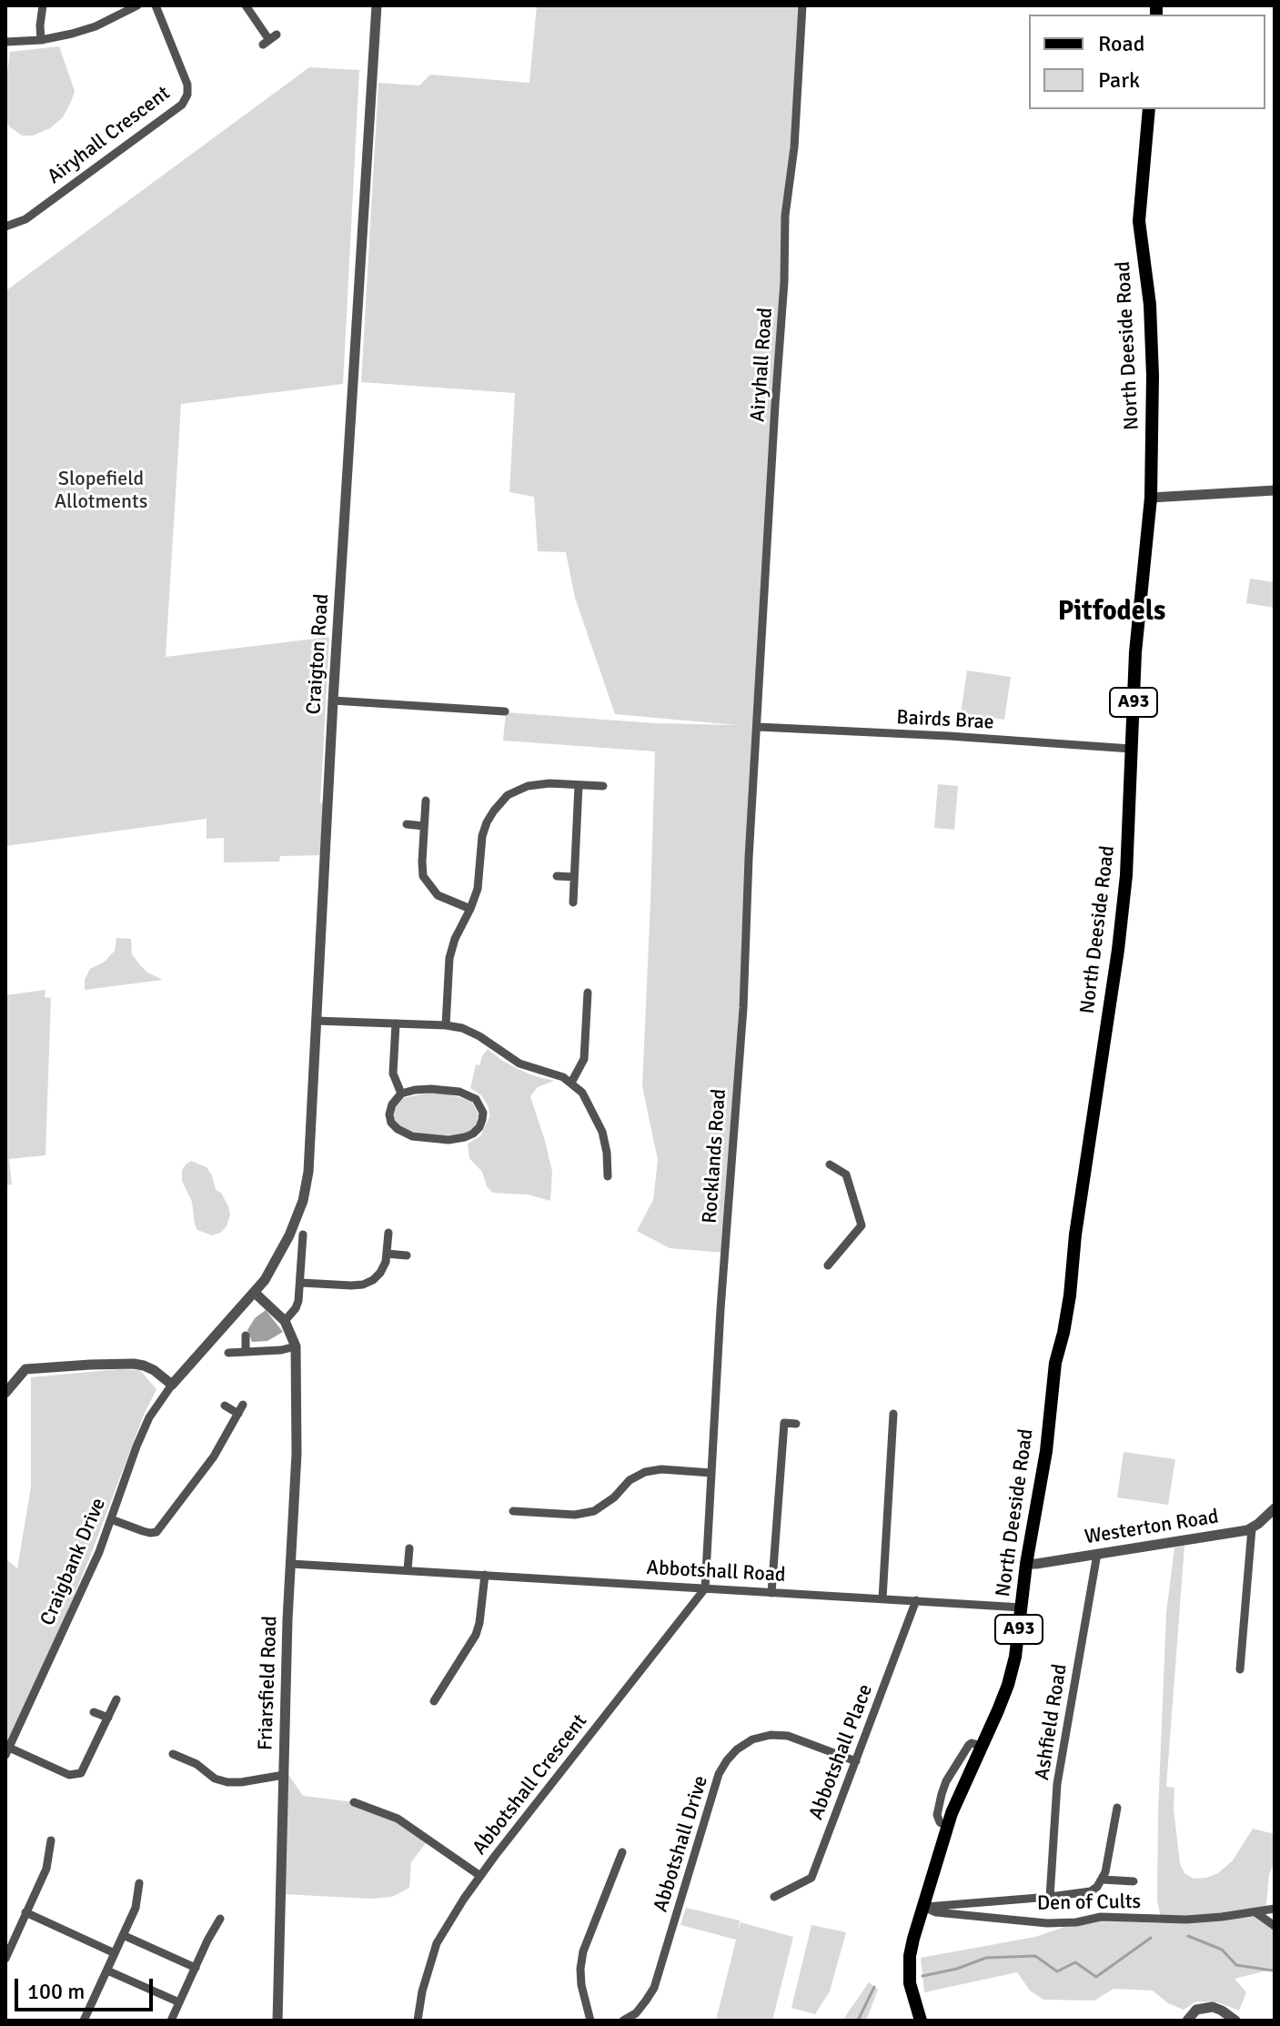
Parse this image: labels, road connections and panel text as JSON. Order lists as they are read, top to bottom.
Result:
{
  "streets": {
    "main road": ["North Deeside Road", "A93"],
    "street": [
      "Airyhall Crescent",
      "Airyhall Road",
      "Craigton Road",
      "Bairds Brae",
      "Rocklands Road",
      "Westerton Road",
      "Craigbank Drive",
      "Abbotshall Road",
      "Friarsfield Road",
      "Ashfield Road",
      "Abbotshall Place",
      "Abbotshall Crescent",
      "Abbotshall Drive",
      "Den of Cults"
    ]
  },
  "crossings": [
    ["North Deeside Road", "Bairds Brae"],
    ["North Deeside Road", "Westerton Road"],
    ["North Deeside Road", "Abbotshall Road"],
    ["North Deeside Road", "Den of Cults"],
    ["Airyhall Road", "Bairds Brae"],
    ["Airyhall Road", "Rocklands Road"],
    ["Craigton Road", "Craigbank Drive"],
    ["Bairds Brae", "Rocklands Road"],
    ["Rocklands Road", "Abbotshall Road"],
    ["Rocklands Road", "Abbotshall Crescent"],
    ["Westerton Road", "Ashfield Road"],
    ["Abbotshall Road", "Friarsfield Road"],
    ["Abbotshall Road", "Abbotshall Place"],
    ["Abbotshall Road", "Abbotshall Crescent"],
    ["Abbotshall Place", "Abbotshall Drive"]
  ],
  "districts": ["Pitfodels"],
  "parks": ["Slopefield Allotments"],
  "legend": ["Road", "Park"],
  "scale_bar": "100 m"
}
